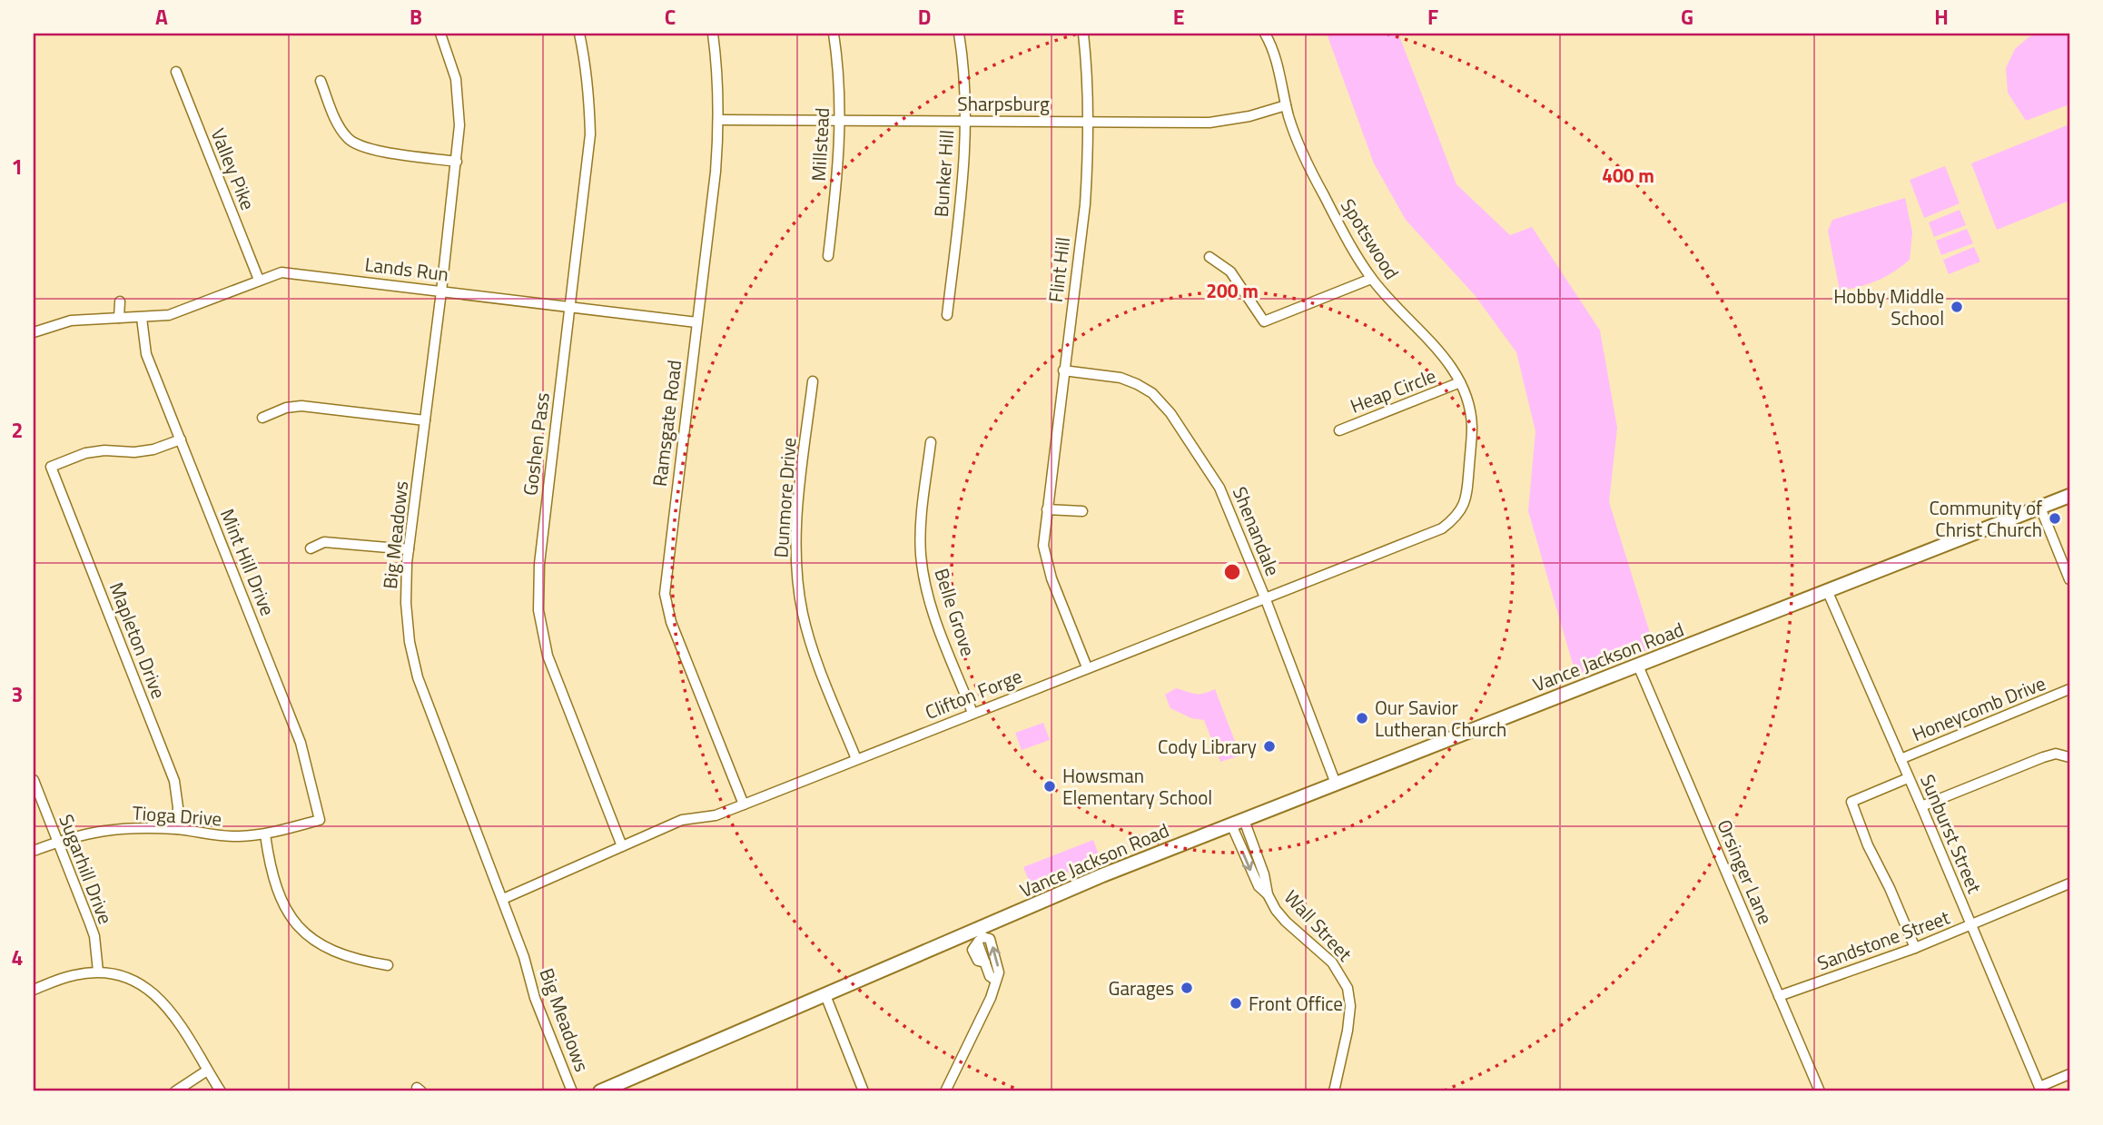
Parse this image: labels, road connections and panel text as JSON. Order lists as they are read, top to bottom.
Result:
{
  "streets": {
    "main road": ["Vance Jackson Road"],
    "street": [
      "Sharpsburg",
      "Millstead",
      "Valley Pike",
      "Bunker Hill",
      "Spotswood",
      "Lands Run",
      "Flint Hill",
      "Heap Circle",
      "Ramsgate Road",
      "Goshen Pass",
      "Dunmore Drive",
      "Shenandale",
      "Big Meadows",
      "Mint Hill Drive",
      "Belle Grove",
      "Mapleton Drive",
      "Clifton Forge",
      "Honeycomb Drive",
      "Tioga Drive",
      "Sunburst Street",
      "Sugarhill Drive",
      "Orsinger Lane",
      "Wall Street",
      "Sandstone Street"
    ]
  },
  "crossings": [
    ["Sharpsburg", "Millstead"],
    ["Sharpsburg", "Bunker Hill"],
    ["Sharpsburg", "Spotswood"],
    ["Sharpsburg", "Flint Hill"],
    ["Sharpsburg", "Ramsgate Road"],
    ["Valley Pike", "Lands Run"],
    ["Spotswood", "Heap Circle"],
    ["Spotswood", "Clifton Forge"],
    ["Lands Run", "Ramsgate Road"],
    ["Lands Run", "Goshen Pass"],
    ["Lands Run", "Big Meadows"],
    ["Lands Run", "Mint Hill Drive"],
    ["Flint Hill", "Shenandale"],
    ["Flint Hill", "Clifton Forge"],
    ["Ramsgate Road", "Clifton Forge"],
    ["Goshen Pass", "Clifton Forge"],
    ["Dunmore Drive", "Clifton Forge"],
    ["Shenandale", "Vance Jackson Road"],
    ["Shenandale", "Clifton Forge"],
    ["Big Meadows", "Clifton Forge"],
    ["Mint Hill Drive", "Mapleton Drive"],
    ["Mint Hill Drive", "Tioga Drive"],
    ["Belle Grove", "Clifton Forge"],
    ["Mapleton Drive", "Tioga Drive"],
    ["Vance Jackson Road", "Sunburst Street"],
    ["Vance Jackson Road", "Orsinger Lane"],
    ["Vance Jackson Road", "Wall Street"],
    ["Honeycomb Drive", "Sunburst Street"],
    ["Tioga Drive", "Sugarhill Drive"],
    ["Sunburst Street", "Sandstone Street"],
    ["Orsinger Lane", "Sandstone Street"]
  ],
  "places": [
    "Hobby Middle School",
    "Community of Christ Church",
    "Our Savior Lutheran Church",
    "Cody Library",
    "Howsman Elementary School",
    "Garages",
    "Front Office"
  ],
  "grid": {
    "columns": [
      "A",
      "B",
      "C",
      "D",
      "E",
      "F",
      "G",
      "H"
    ],
    "rows": [
      "1",
      "2",
      "3",
      "4"
    ]
  },
  "rings": ["400 m", "200 m"]
}
